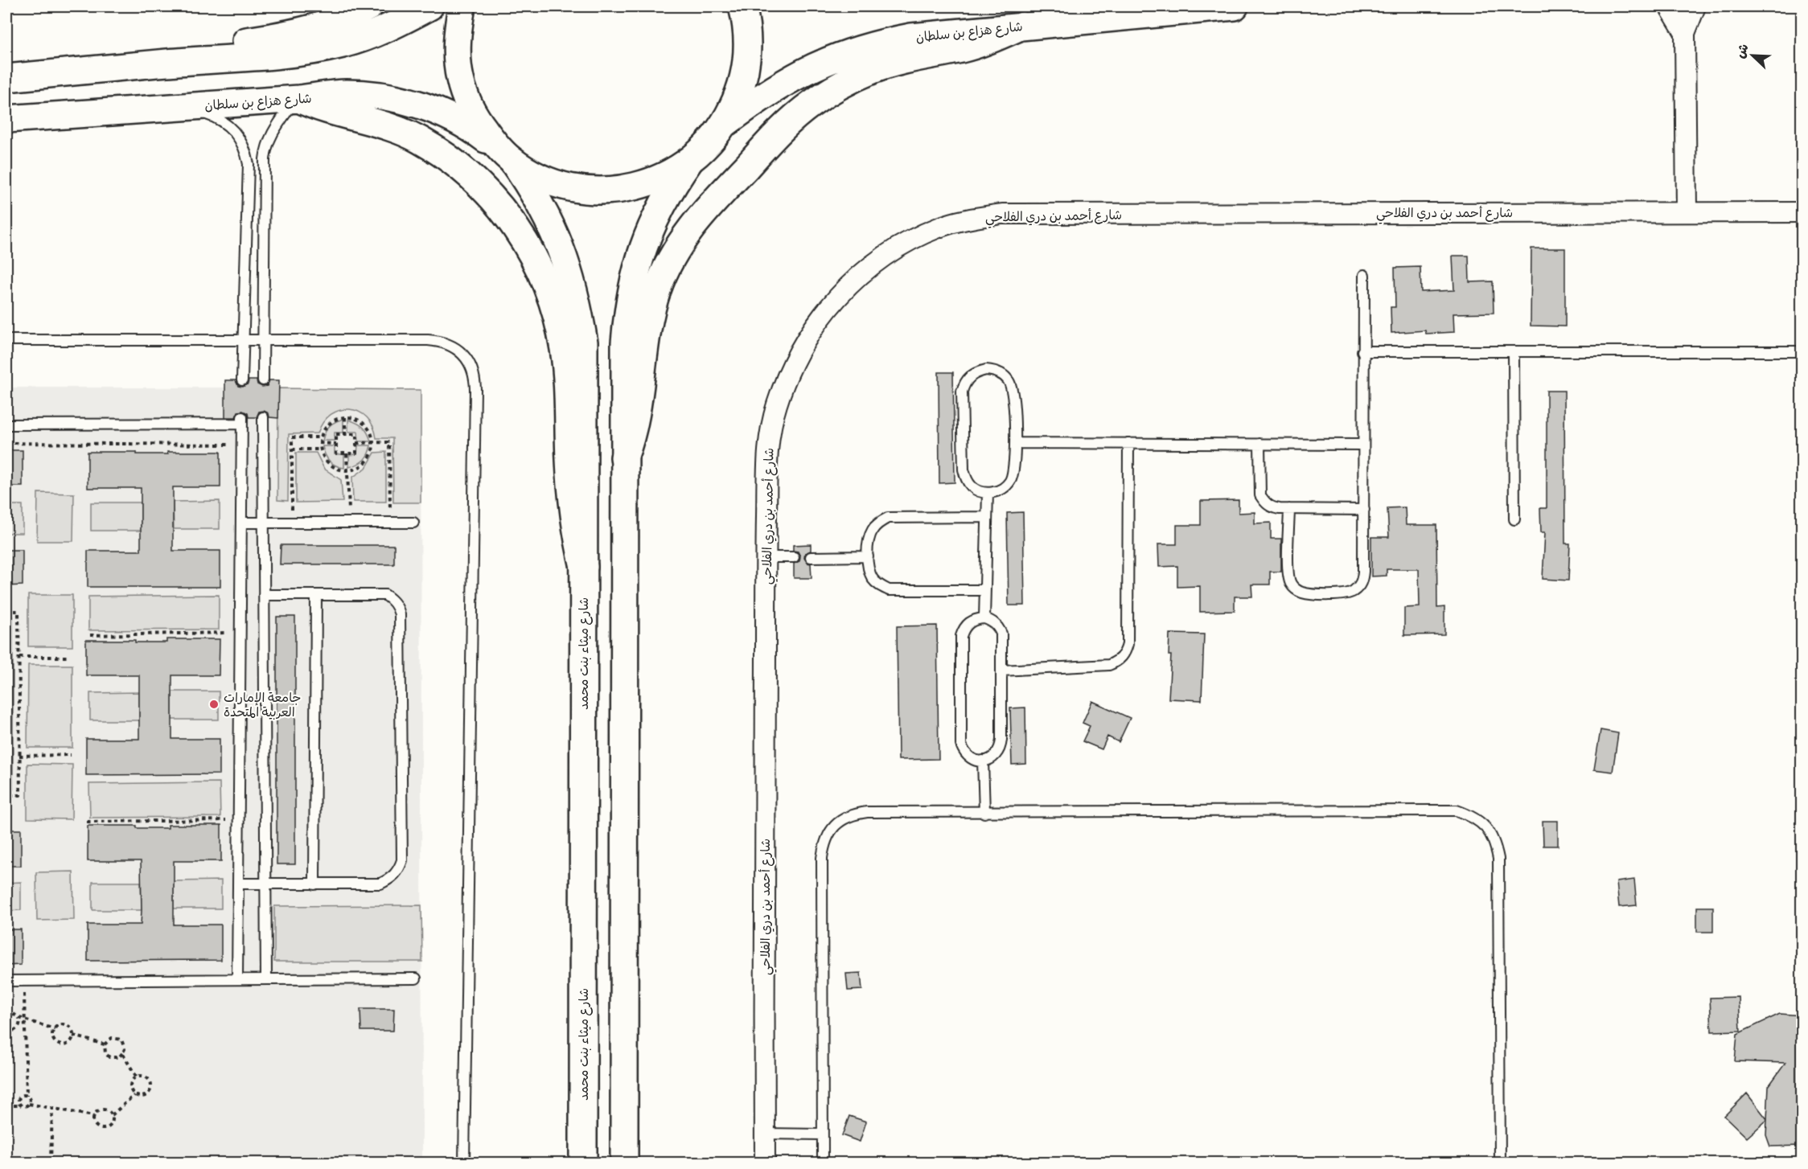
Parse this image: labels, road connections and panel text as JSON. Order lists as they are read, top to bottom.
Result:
{
  "streets": {
    "main road": ["شارع هزاع بن سلطان", "شارع ميثاء بنت محمد"],
    "street": ["شارع أحمد بن دري الفلاحي"]
  },
  "crossings": [
    ["شارع هزاع بن سلطان", "شارع ميثاء بنت محمد"]
  ],
  "places": ["جامعة الإمارات العربية المتحدة"],
  "north": "top left"
}
